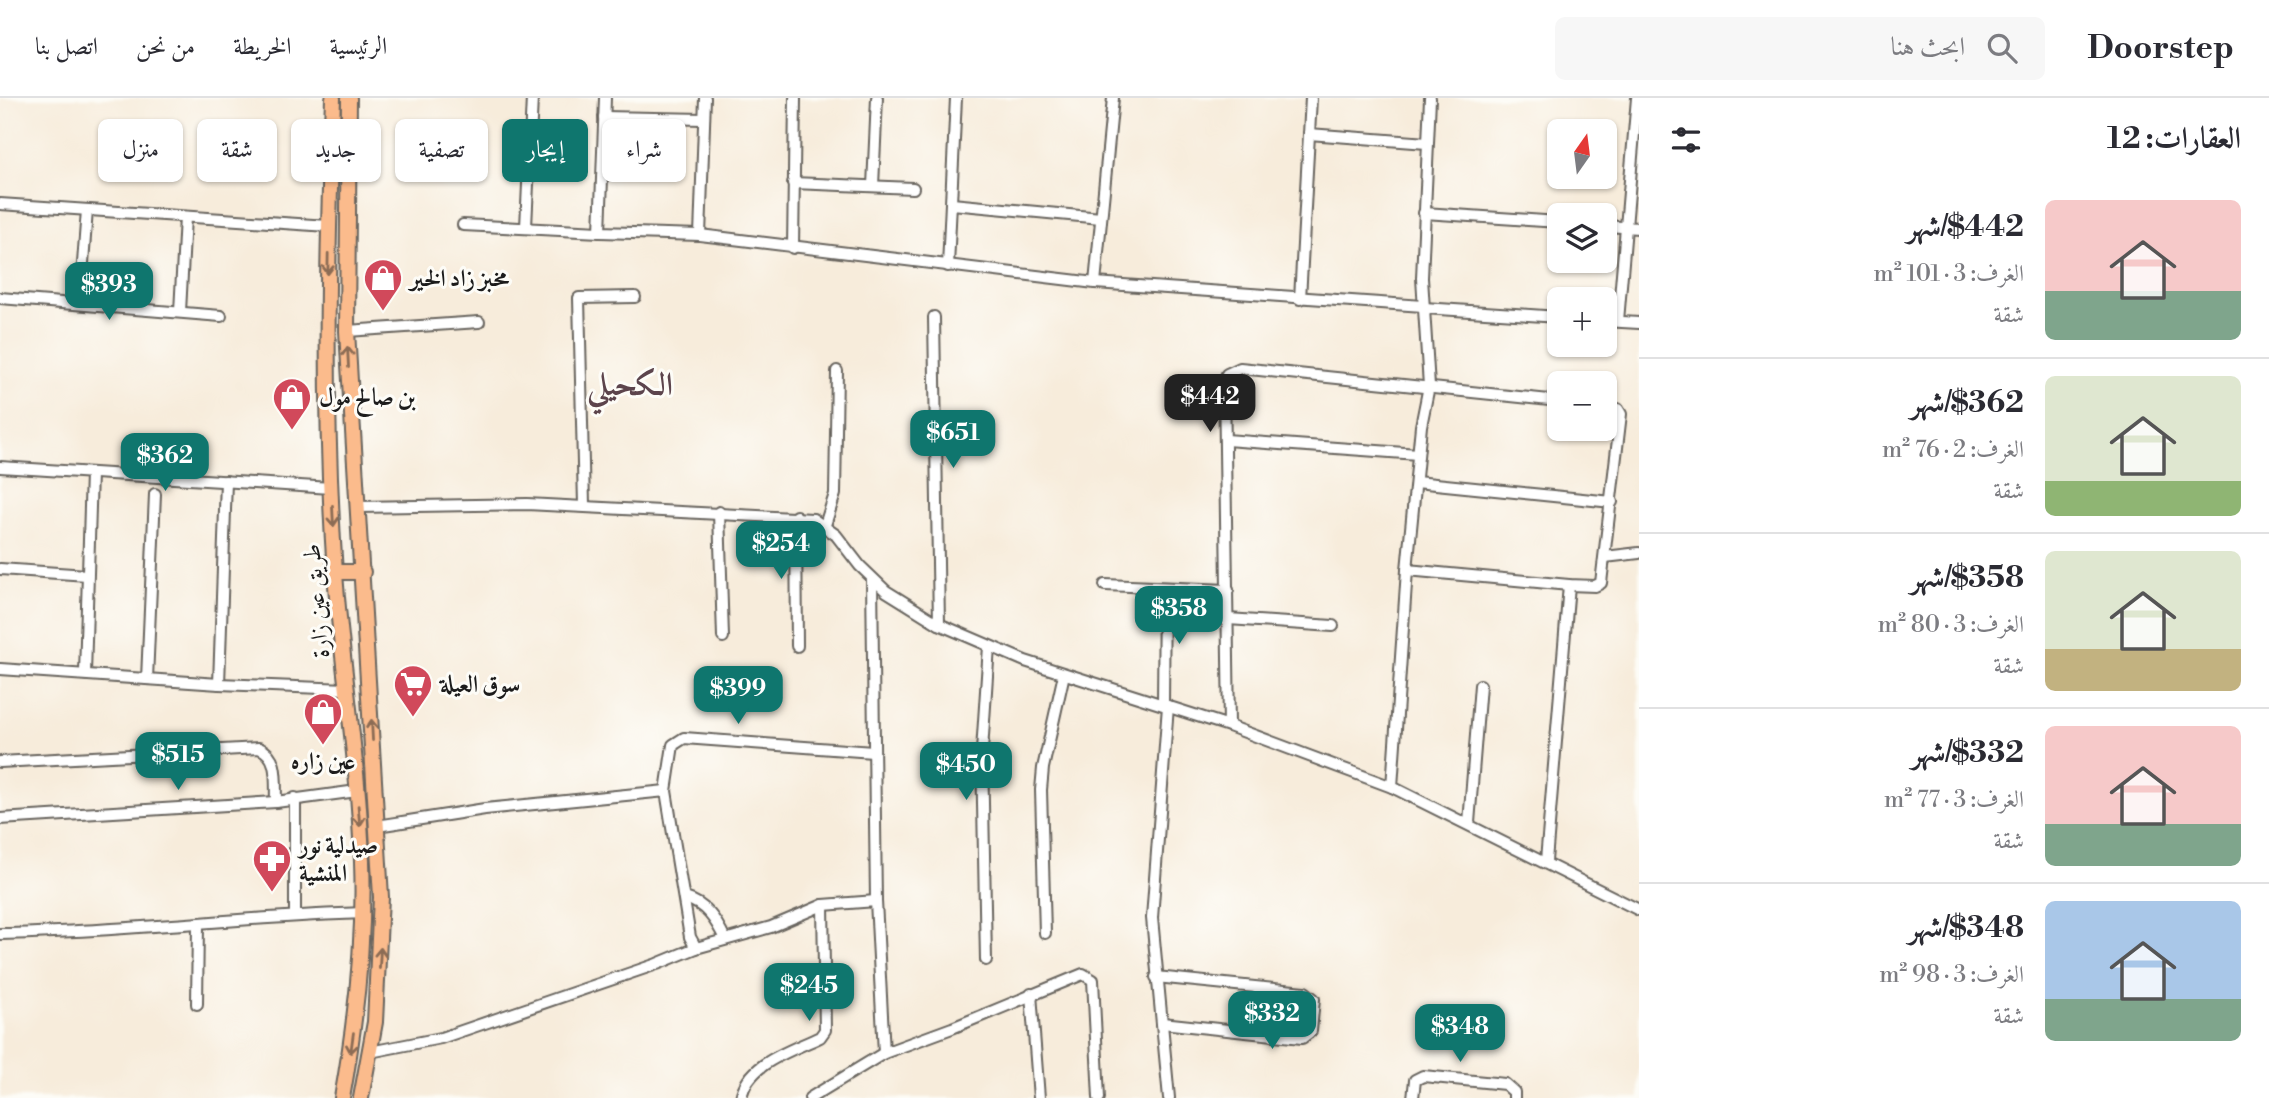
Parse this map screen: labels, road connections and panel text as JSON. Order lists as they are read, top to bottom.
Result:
{
  "streets": {
    "main road": ["طريق عين زارة"]
  },
  "districts": ["الكحيلي"],
  "places": {
    "shop": ["مخبز زاد الخير", "بن صالح مول", "عين زاره"],
    "supermarket": ["سوق العيلة"],
    "pharmacy": ["صيدلية نور المنشية"]
  },
  "north": "top",
  "page": {
    "header": "Doorstep",
    "search": "ابحث هنا",
    "nav": [
      "الرئيسية",
      "الخريطة",
      "من نحن",
      "اتصل بنا"
    ],
    "heading": "العقارات: 12",
    "map_buttons": ["+", "−"],
    "chip": [
      "شراء",
      "إيجار",
      "تصفية",
      "جديد",
      "شقة",
      "منزل"
    ],
    "list": [
      {
        "name": "$442/شهر",
        "note": "الغرف: 3 · 101 m² · شقة"
      },
      {
        "name": "$362/شهر",
        "note": "الغرف: 2 · 76 m² · شقة"
      },
      {
        "name": "$358/شهر",
        "note": "الغرف: 3 · 80 m² · شقة"
      },
      {
        "name": "$332/شهر",
        "note": "الغرف: 3 · 77 m² · شقة"
      },
      {
        "name": "$348/شهر",
        "note": "الغرف: 3 · 98 m² · شقة"
      }
    ],
    "price": [
      "$393",
      "$442",
      "$651",
      "$362",
      "$254",
      "$358",
      "$399",
      "$515",
      "$450",
      "$245",
      "$332",
      "$348"
    ]
  }
}
